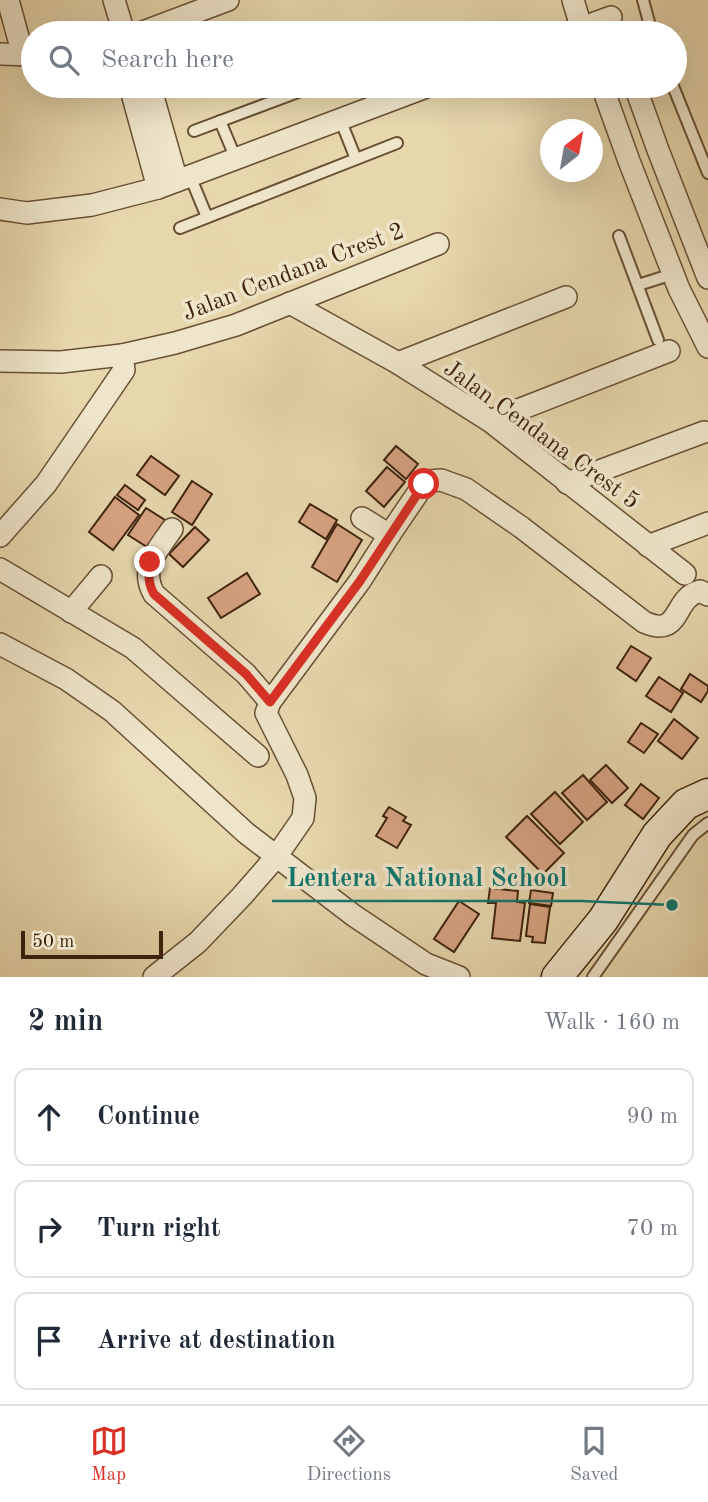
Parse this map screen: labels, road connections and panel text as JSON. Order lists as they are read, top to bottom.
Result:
{
  "streets": {
    "street": ["Jalan Cendana Crest 2", "Jalan Cendana Crest 5"]
  },
  "crossings": [
    ["Jalan Cendana Crest 2", "Jalan Cendana Crest 5"]
  ],
  "places": ["Lentera National School"],
  "scale_bar": "50 m",
  "north": "top right",
  "page": {
    "search": "Search here",
    "scale": "50 m",
    "heading": ["2 min", "Walk · 160 m"],
    "list": [
      ["Continue", "90 m"],
      ["Turn right", "70 m"],
      "Arrive at destination"
    ],
    "nav": ["Map", "Directions", "Saved"]
  }
}
